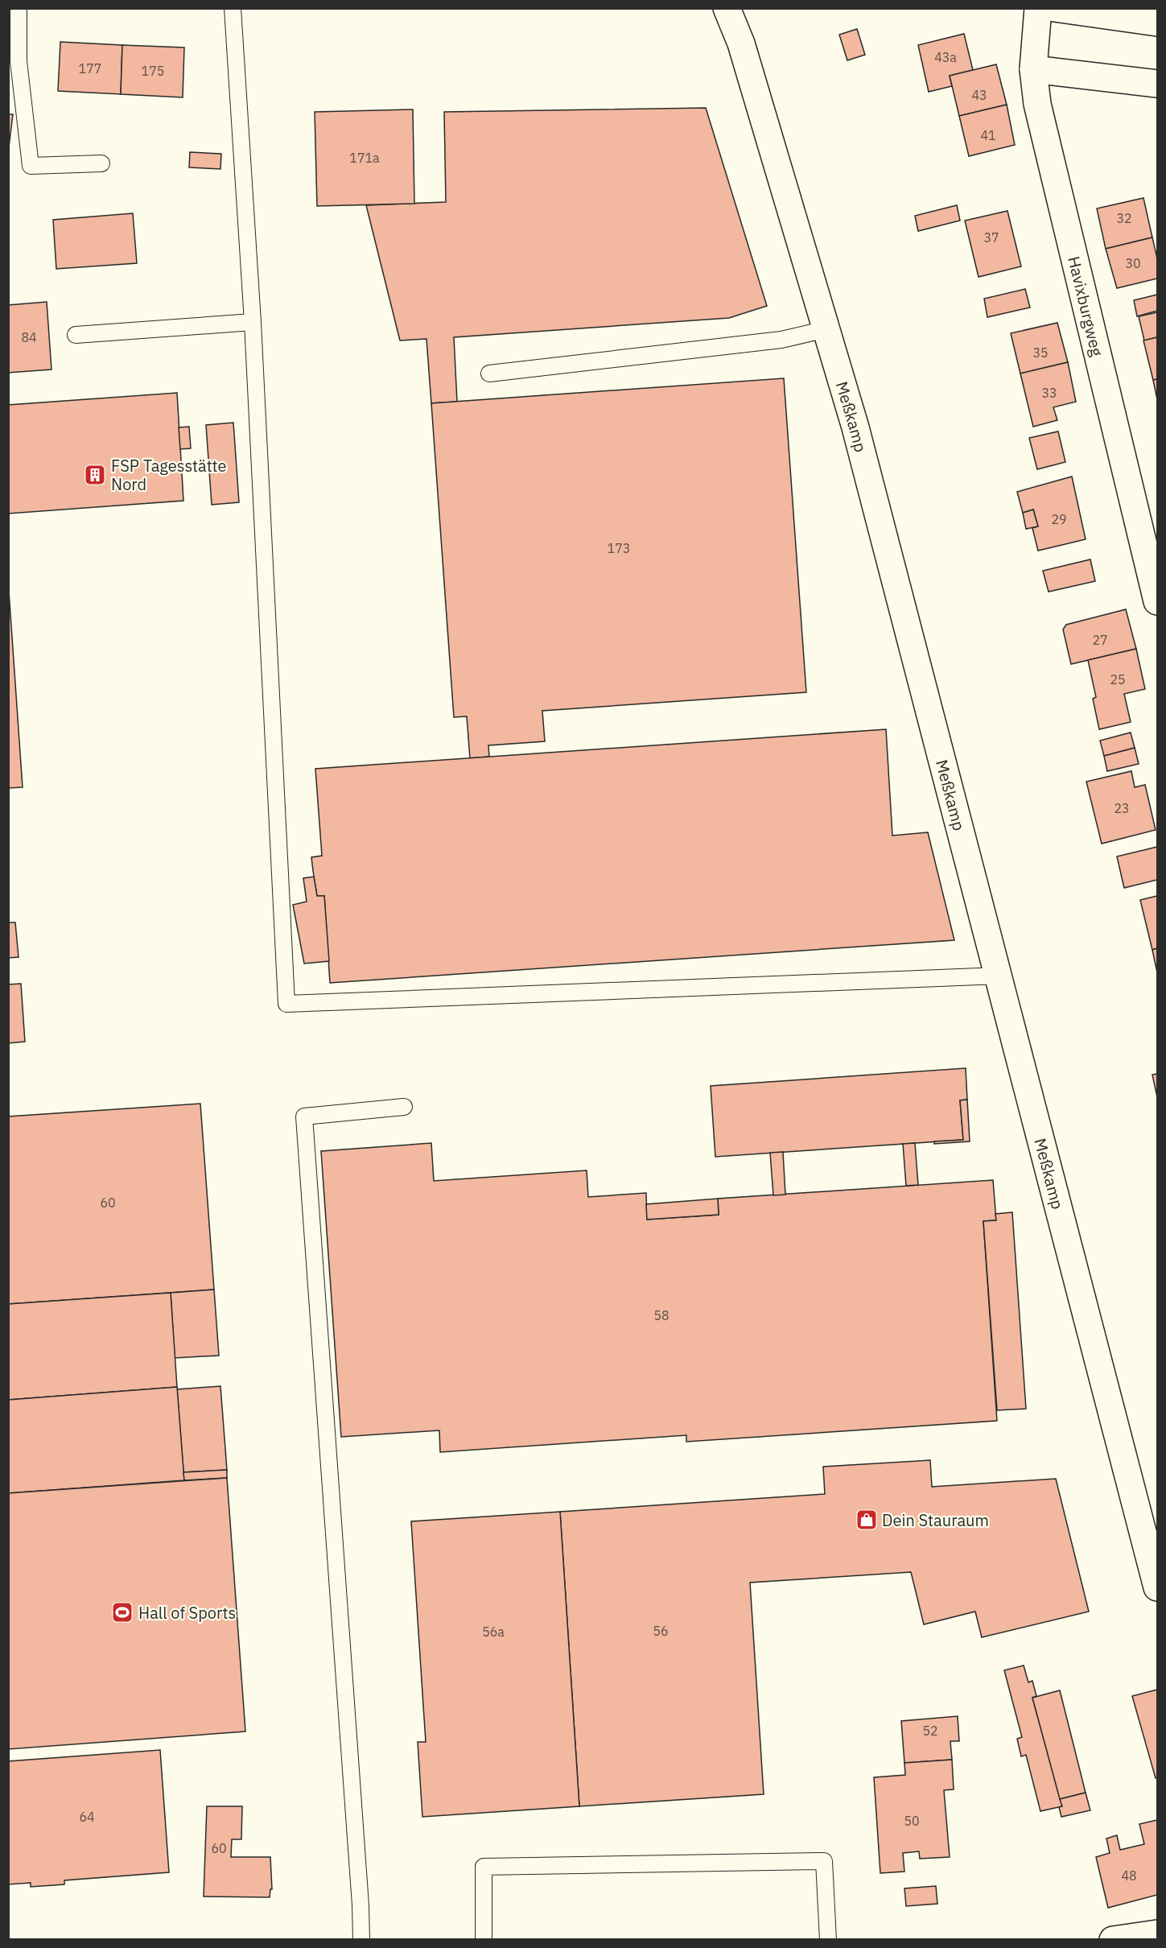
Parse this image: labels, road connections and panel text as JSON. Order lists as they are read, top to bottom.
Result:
{
  "streets": {
    "street": ["Havixburgweg", "Meßkamp"]
  },
  "places": {
    "building": ["FSP Tagesstätte Nord"],
    "shop": ["Dein Stauraum"],
    "sports": ["Hall of Sports"]
  },
  "house_numbers": [
    "43a",
    "177",
    "175",
    "43",
    "41",
    "171a",
    "32",
    "37",
    "30",
    "84",
    "35",
    "33",
    "29",
    "173",
    "27",
    "25",
    "23",
    "60",
    "58",
    "56",
    "56a",
    "52",
    "64",
    "50",
    "60",
    "48"
  ]
}
